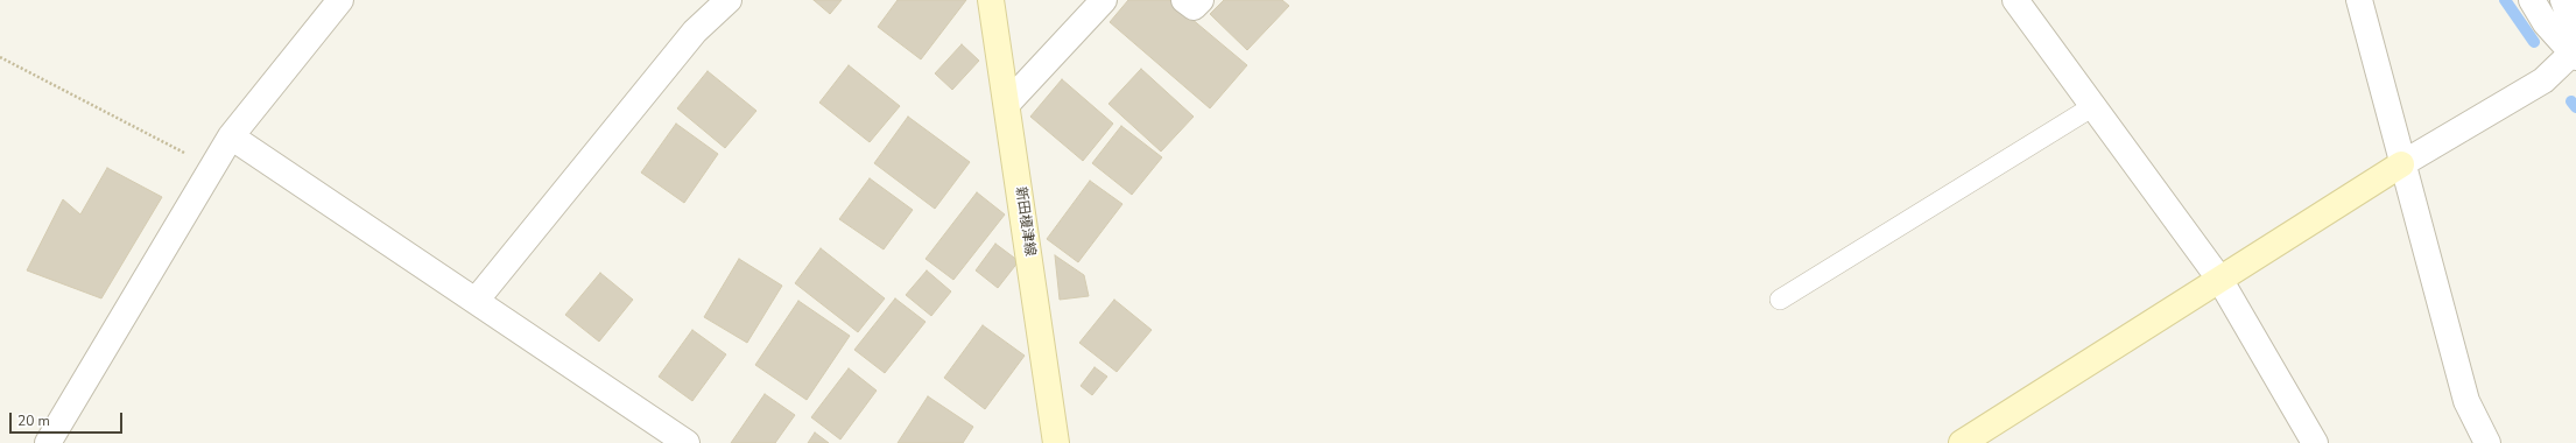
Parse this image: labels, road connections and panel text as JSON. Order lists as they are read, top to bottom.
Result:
{
  "streets": {
    "street": ["新田榎津線"]
  },
  "scale_bar": "20 m"
}
